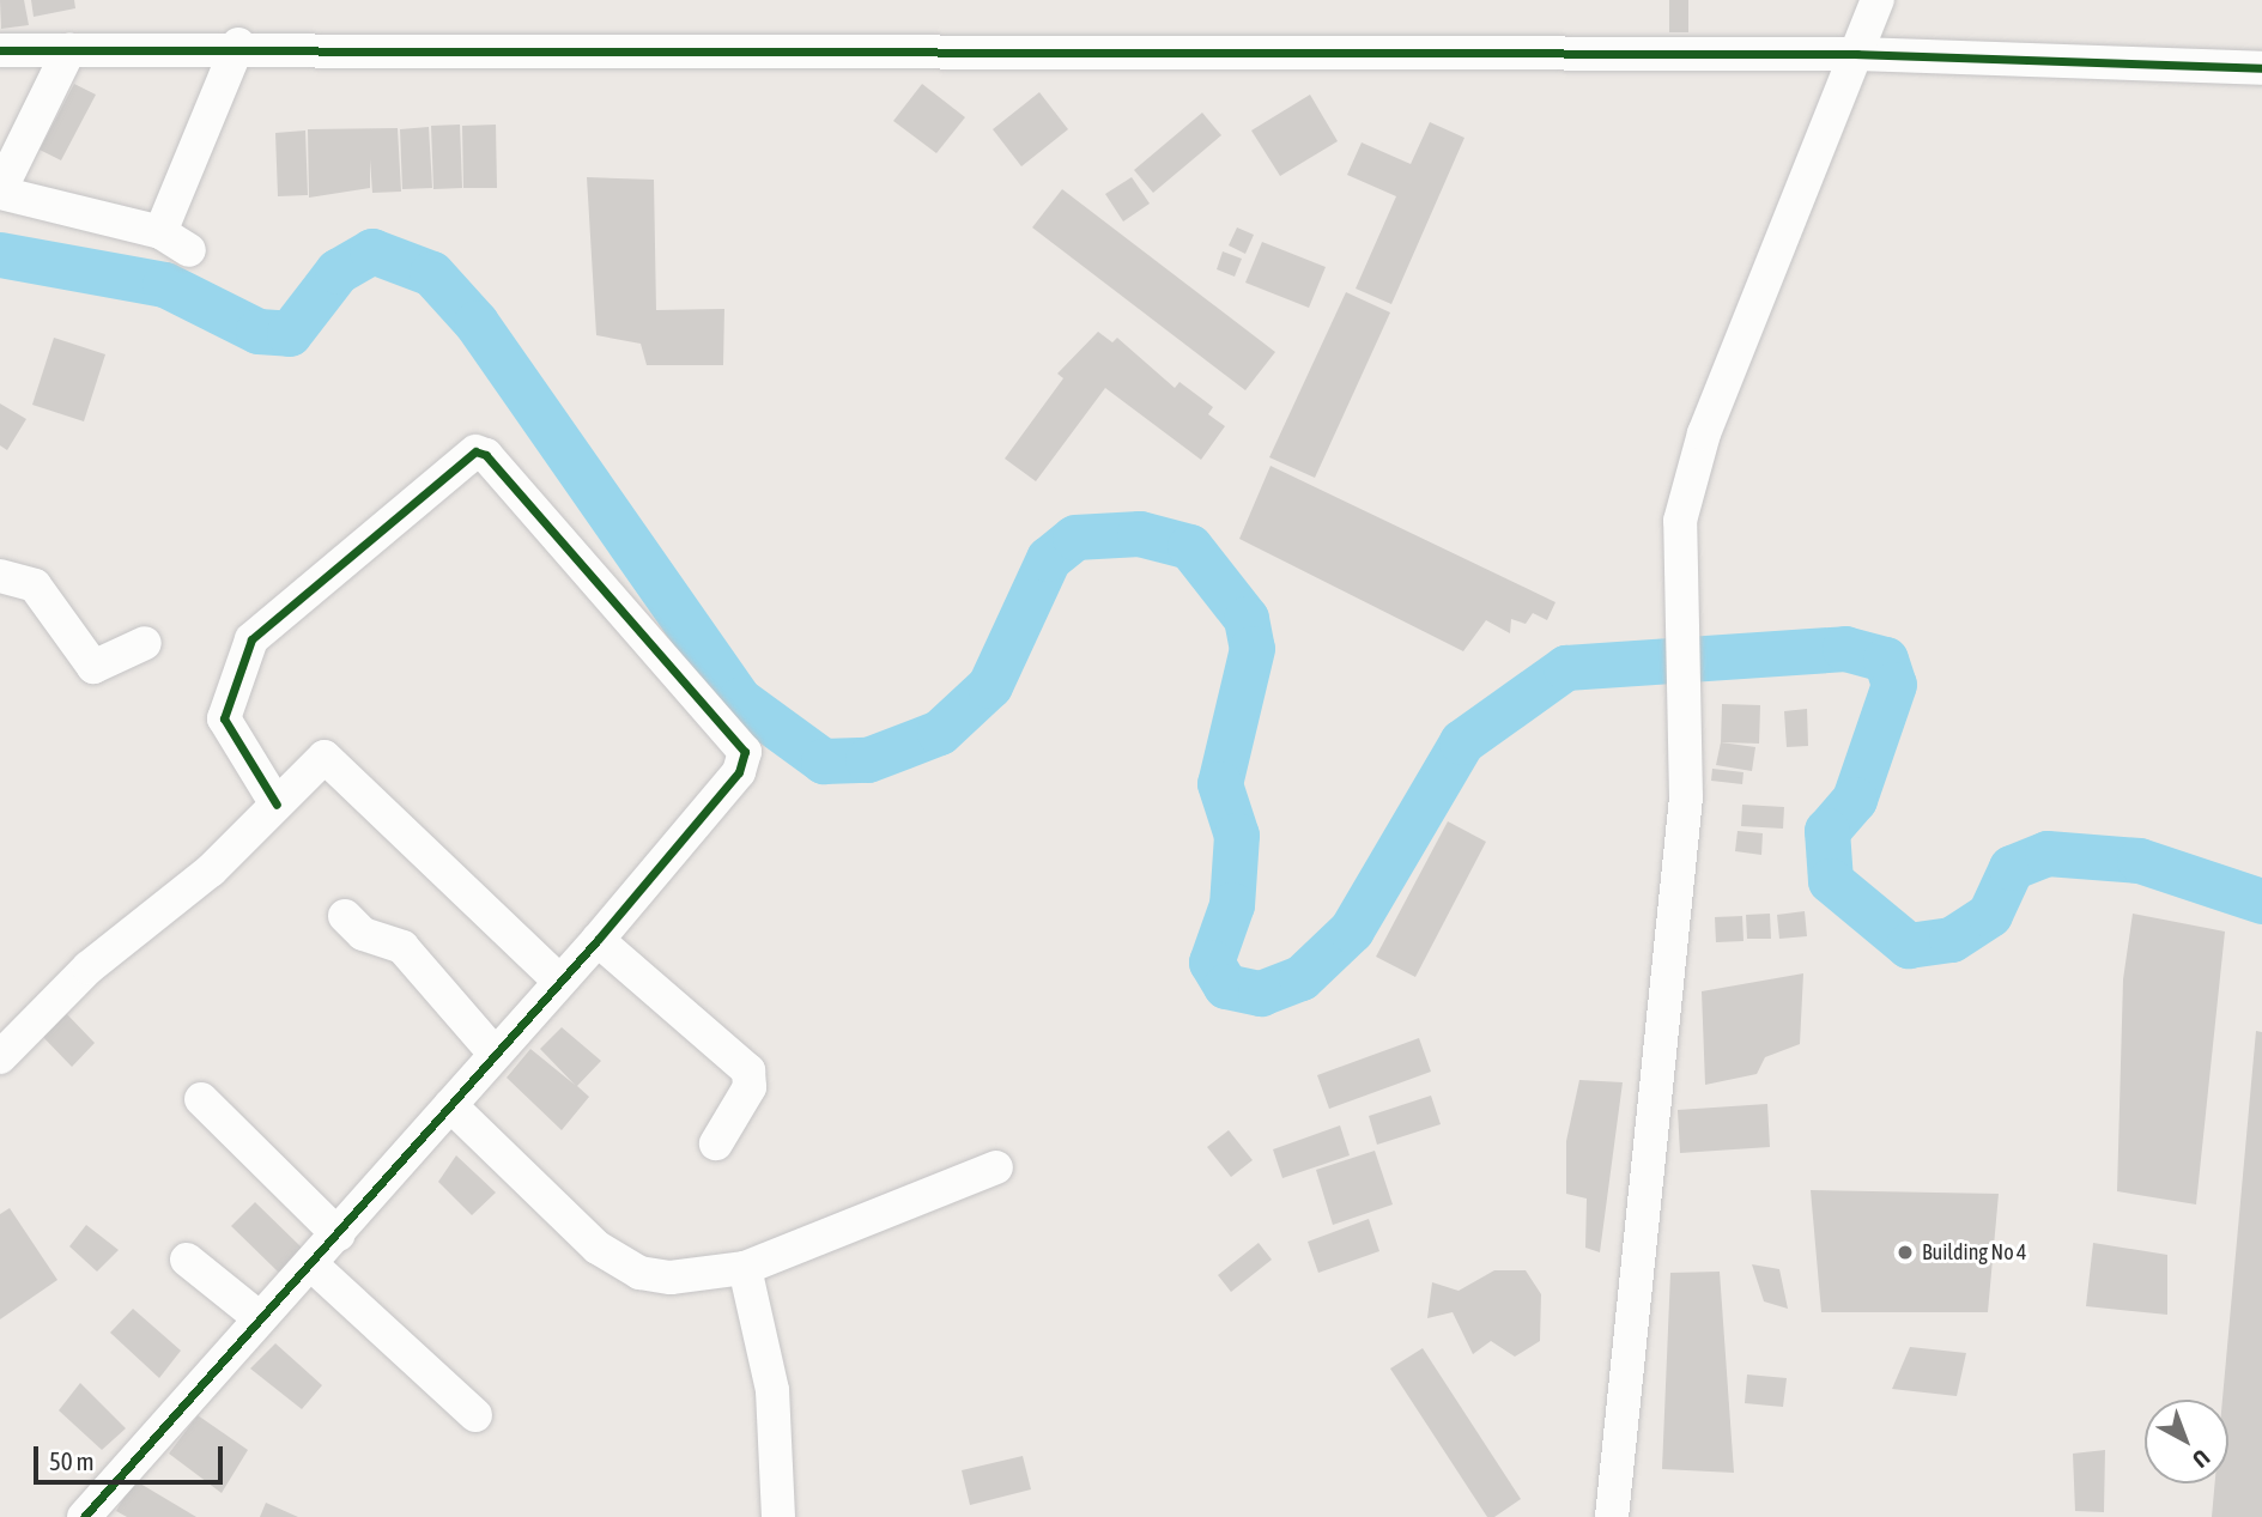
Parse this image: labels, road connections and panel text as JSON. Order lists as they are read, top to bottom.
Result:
{
  "places": ["Building No 4"],
  "scale_bar": "50 m",
  "north": "bottom right"
}
